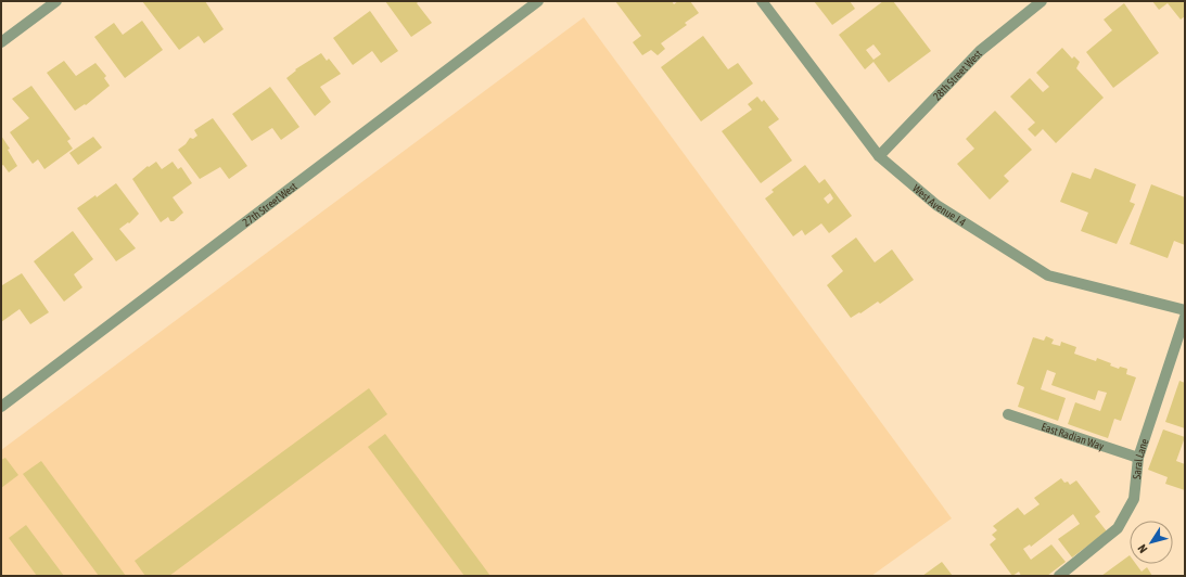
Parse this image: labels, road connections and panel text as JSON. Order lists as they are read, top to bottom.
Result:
{
  "streets": {
    "street": [
      "28th Street West",
      "27th Street West",
      "West Avenue J 4",
      "East Radian Way",
      "Saral Lane"
    ]
  },
  "crossings": [
    ["28th Street West", "West Avenue J 4"],
    ["East Radian Way", "Saral Lane"]
  ],
  "north": "bottom left"
}
